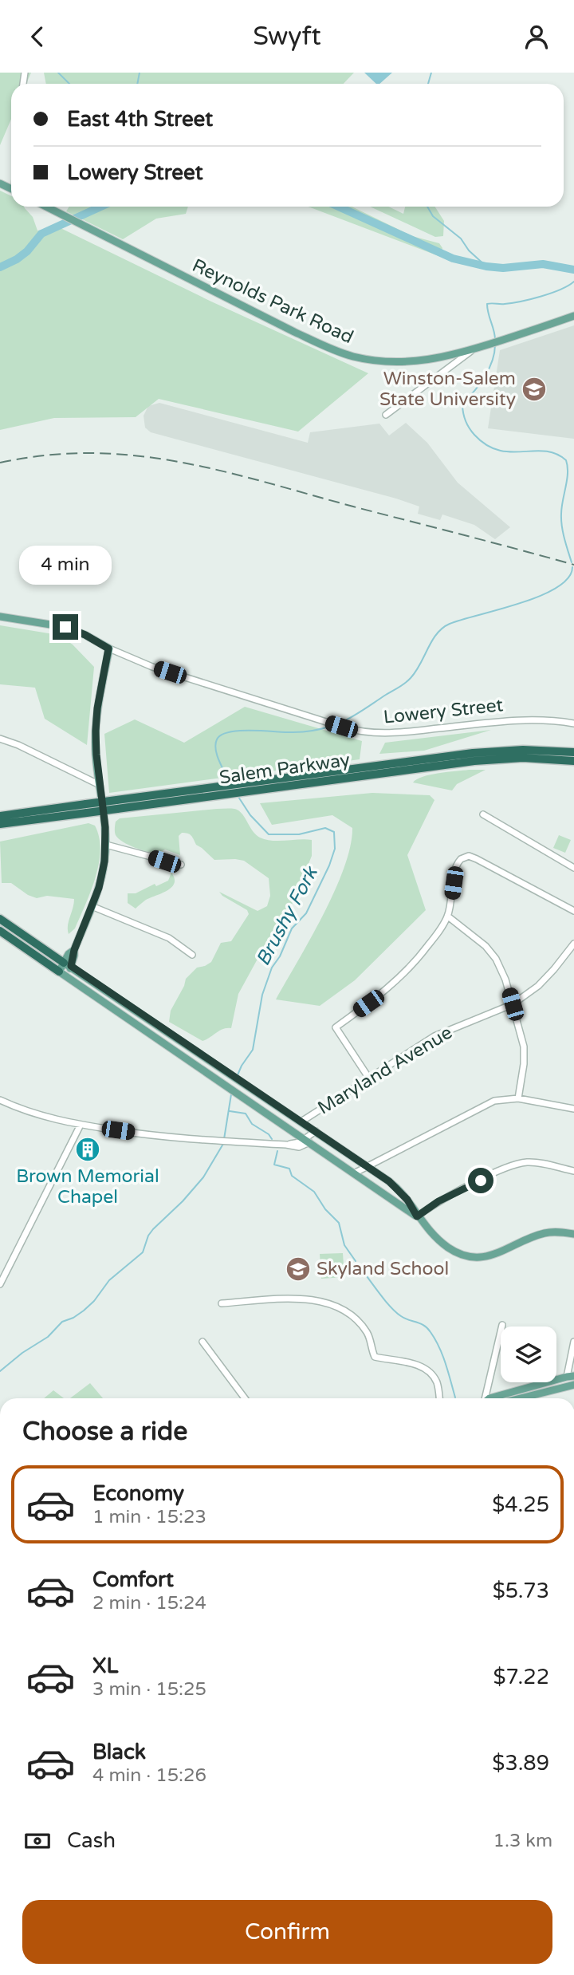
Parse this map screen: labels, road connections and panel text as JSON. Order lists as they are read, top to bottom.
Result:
{
  "streets": {
    "highway": ["Salem Parkway"],
    "main road": ["Reynolds Park Road", "Lowery Street"],
    "street": ["Maryland Avenue"]
  },
  "water": ["Brushy Fork"],
  "places": {
    "school or university": ["Winston-Salem State University", "Skyland School"],
    "building": ["Brown Memorial Chapel"]
  },
  "page": {
    "header": "Swyft",
    "banner": ["East 4th Street", "Lowery Street"],
    "bubble": "4 min",
    "heading": "Choose a ride",
    "list": [
      {
        "name": "Economy",
        "note": "1 min · 15:23",
        "value": "$4.25"
      },
      {
        "name": "Comfort",
        "note": "2 min · 15:24",
        "value": "$5.73"
      },
      {
        "name": "XL",
        "note": "3 min · 15:25",
        "value": "$7.22"
      },
      {
        "name": "Black",
        "note": "4 min · 15:26",
        "value": "$3.89"
      }
    ],
    "pay": ["Cash", "1.3 km"],
    "buttons": "Confirm"
  }
}
